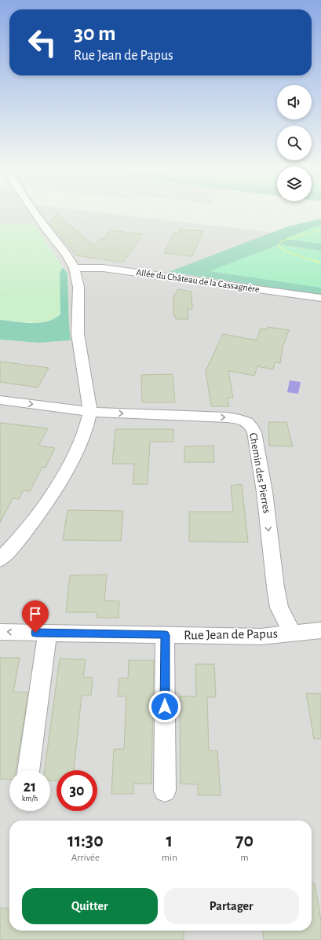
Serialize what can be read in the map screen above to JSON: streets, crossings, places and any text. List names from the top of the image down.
{
  "streets": {
    "street": ["Allée du Château de la Cassagnère", "Chemin des Pierres", "Rue Jean de Papus"]
  },
  "crossings": [
    ["Chemin des Pierres", "Rue Jean de Papus"]
  ],
  "one_way": ["Chemin des Pierres"],
  "page": {
    "turn": ["30 m", "Rue Jean de Papus"],
    "speed": "21 km/h",
    "limit": "30",
    "eta": [
      "11:30",
      "Arrivée",
      "1",
      "min",
      "70",
      "m"
    ],
    "buttons": ["Quitter", "Partager"]
  }
}
